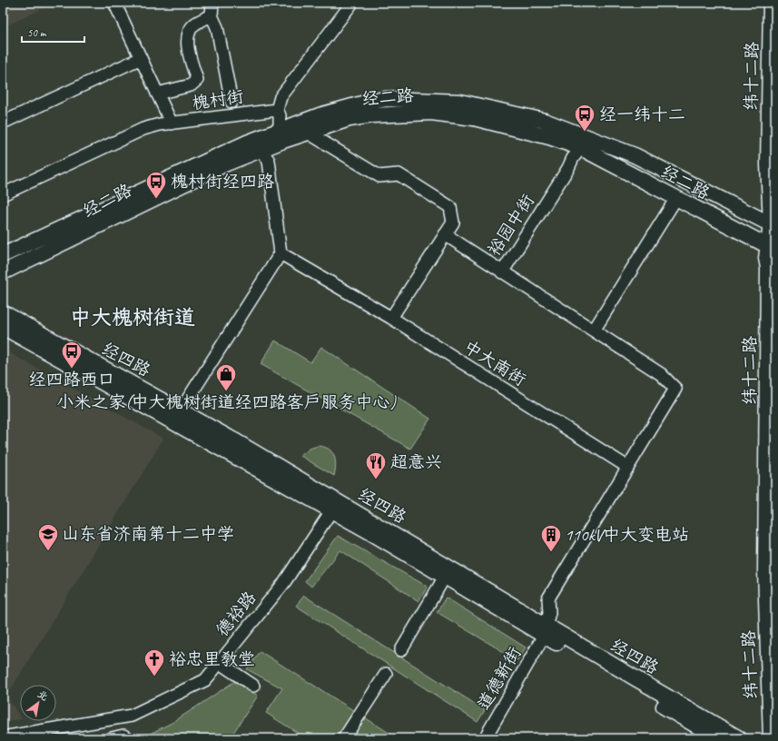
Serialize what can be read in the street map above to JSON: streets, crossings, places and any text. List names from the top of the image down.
{
  "streets": {
    "main road": ["纬十二路", "经二路", "经四路"],
    "street": [
      "槐村街",
      "裕园中街",
      "中大南街",
      "德裕路",
      "道德新街"
    ]
  },
  "crossings": [
    ["纬十二路", "经二路"],
    ["经二路", "裕园中街"],
    ["经四路", "德裕路"],
    ["经四路", "道德新街"]
  ],
  "districts": ["中大槐树街道"],
  "places": {
    "bus stop": ["经一纬十二", "槐村街经四路", "经四路西口"],
    "shop": ["小米之家(中大槐树街道经四路客户服务中心)"],
    "restaurant": ["超意兴"],
    "school or university": ["山东省济南第十二中学"],
    "building": ["110kV中大变电站"],
    "church": ["裕忠里教堂"]
  },
  "scale_bar": "50 m",
  "north": "top right"
}
